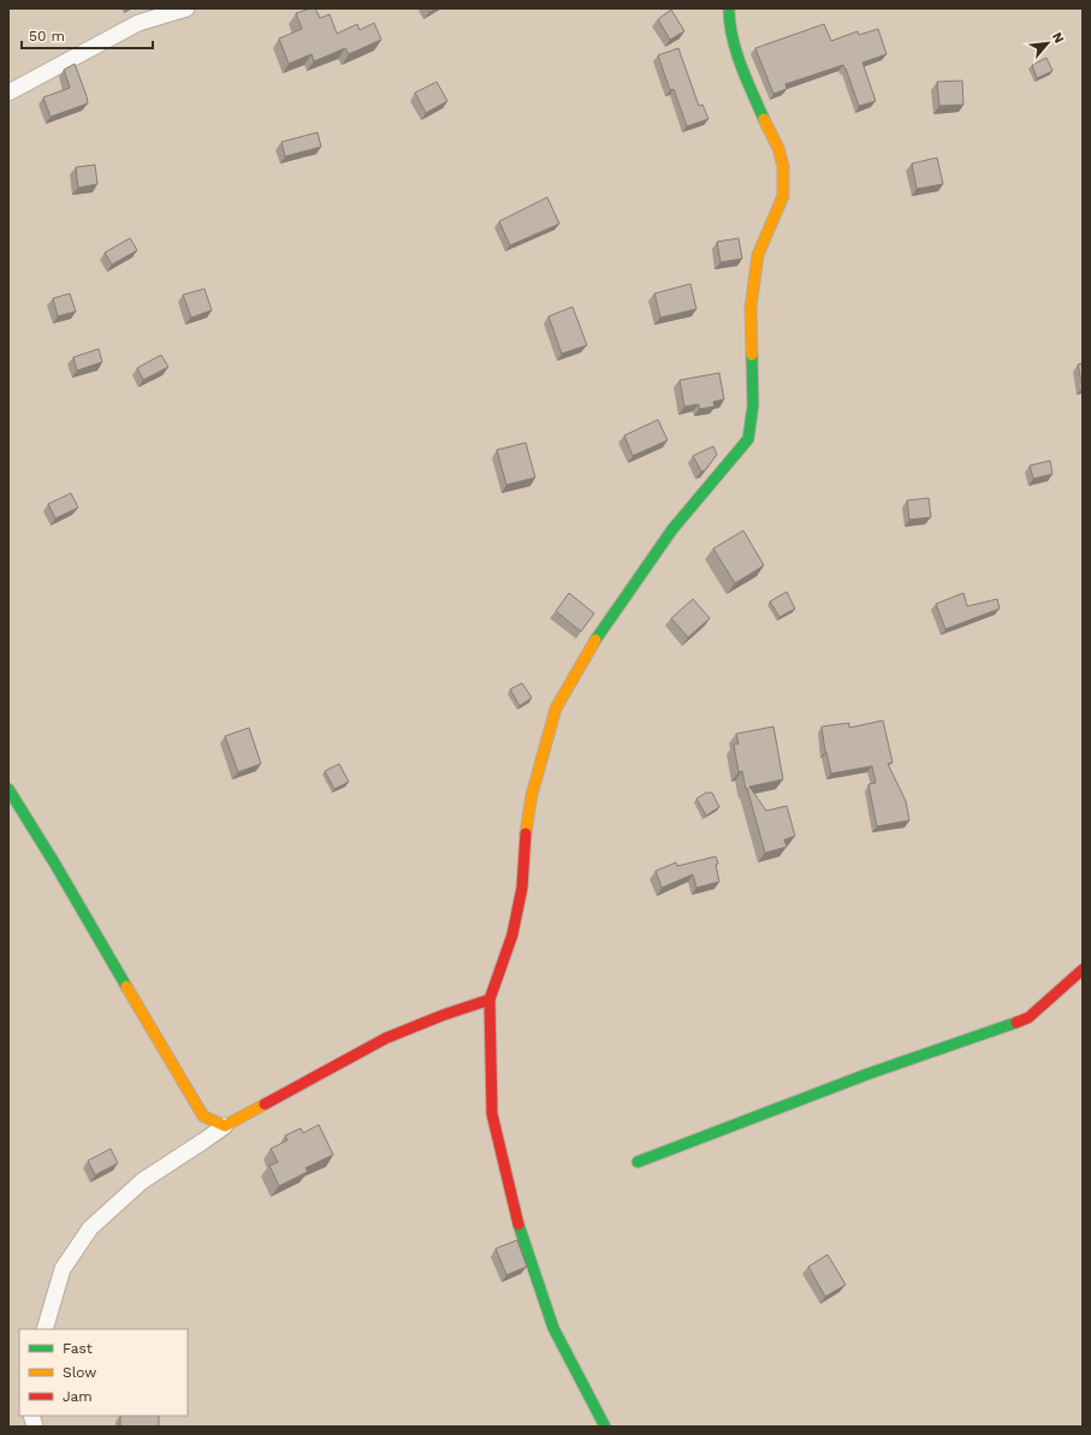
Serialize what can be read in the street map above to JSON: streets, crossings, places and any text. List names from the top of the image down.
{
  "legend": ["Fast", "Slow", "Jam"],
  "scale_bar": "50 m",
  "north": "top right"
}
